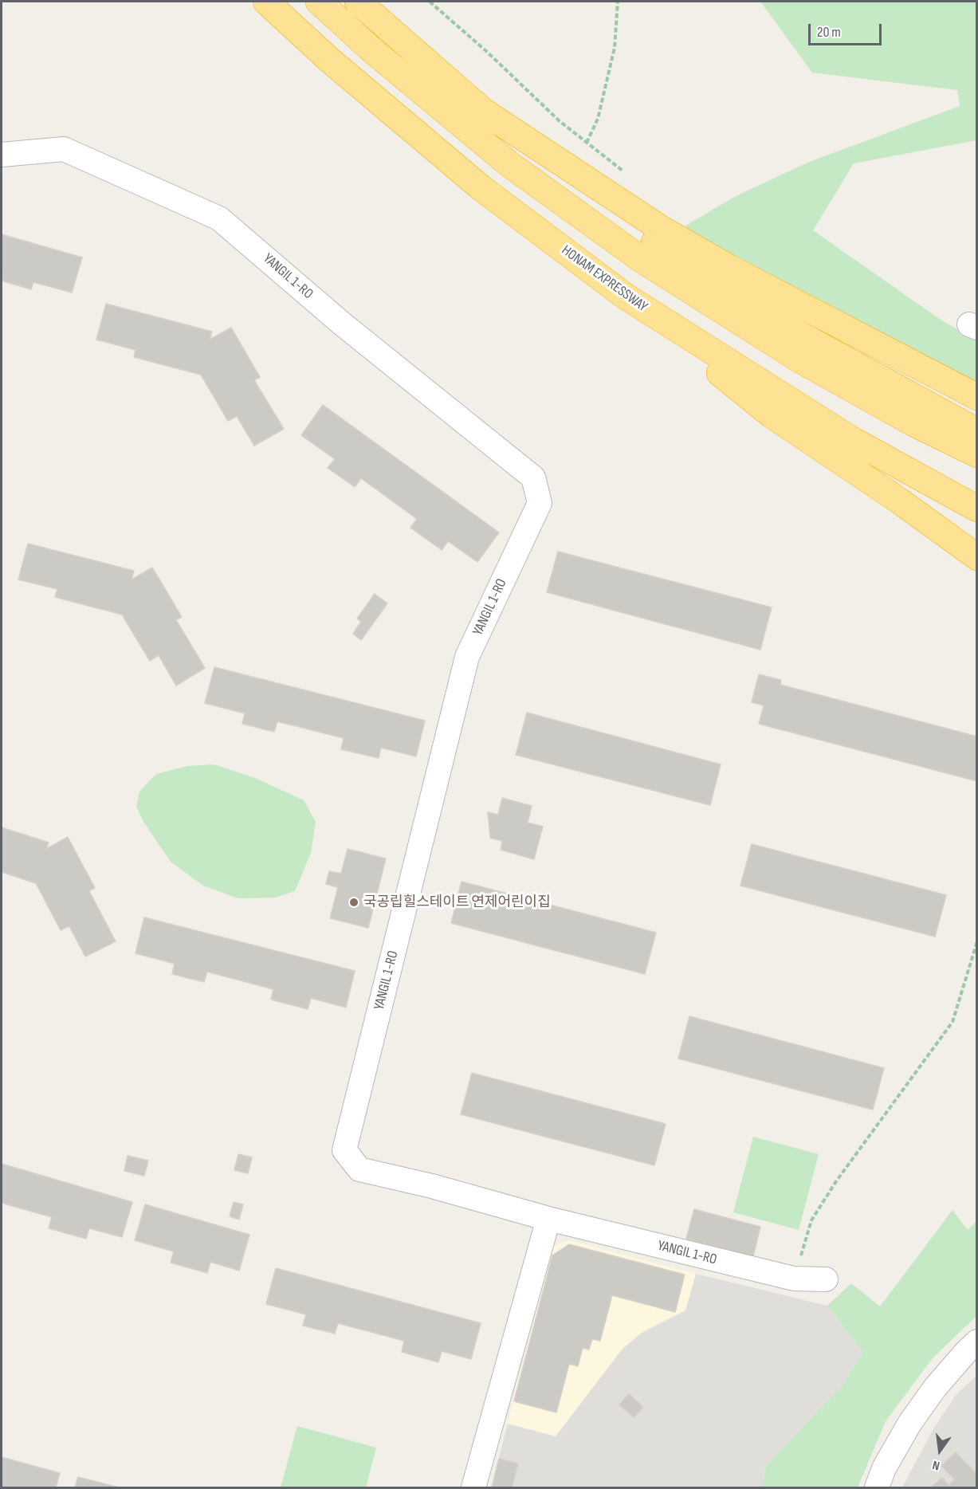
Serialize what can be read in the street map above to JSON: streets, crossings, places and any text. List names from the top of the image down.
{
  "streets": {
    "highway": ["HONAM EXPRESSWAY"],
    "street": ["YANGIL 1-RO"]
  },
  "places": ["국공립힐스테이트 연제어린이집"],
  "scale_bar": "20 m",
  "north": "bottom"
}
